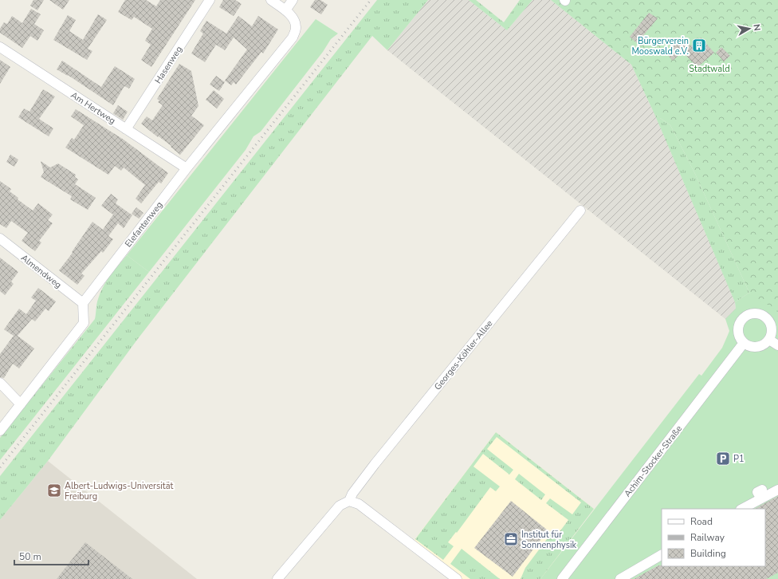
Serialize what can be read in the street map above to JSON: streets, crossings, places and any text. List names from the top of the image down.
{
  "streets": {
    "street": [
      "Hasenweg",
      "Am Hertweg",
      "Elefantenweg",
      "Almendweg",
      "Georges-Köhler-Allee",
      "Achim-Stocker-Straße"
    ]
  },
  "crossings": [
    ["Hasenweg", "Am Hertweg"],
    ["Am Hertweg", "Elefantenweg"],
    ["Elefantenweg", "Almendweg"]
  ],
  "parks": ["Stadtwald"],
  "places": {
    "building": ["Bürgerverein Mooswald e.V."],
    "parking": ["P1"],
    "school or university": ["Albert-Ludwigs-Universität Freiburg"],
    "office": ["Institut für Sonnenphysik"]
  },
  "legend": ["Road", "Railway", "Building"],
  "scale_bar": "50 m",
  "north": "right"
}
